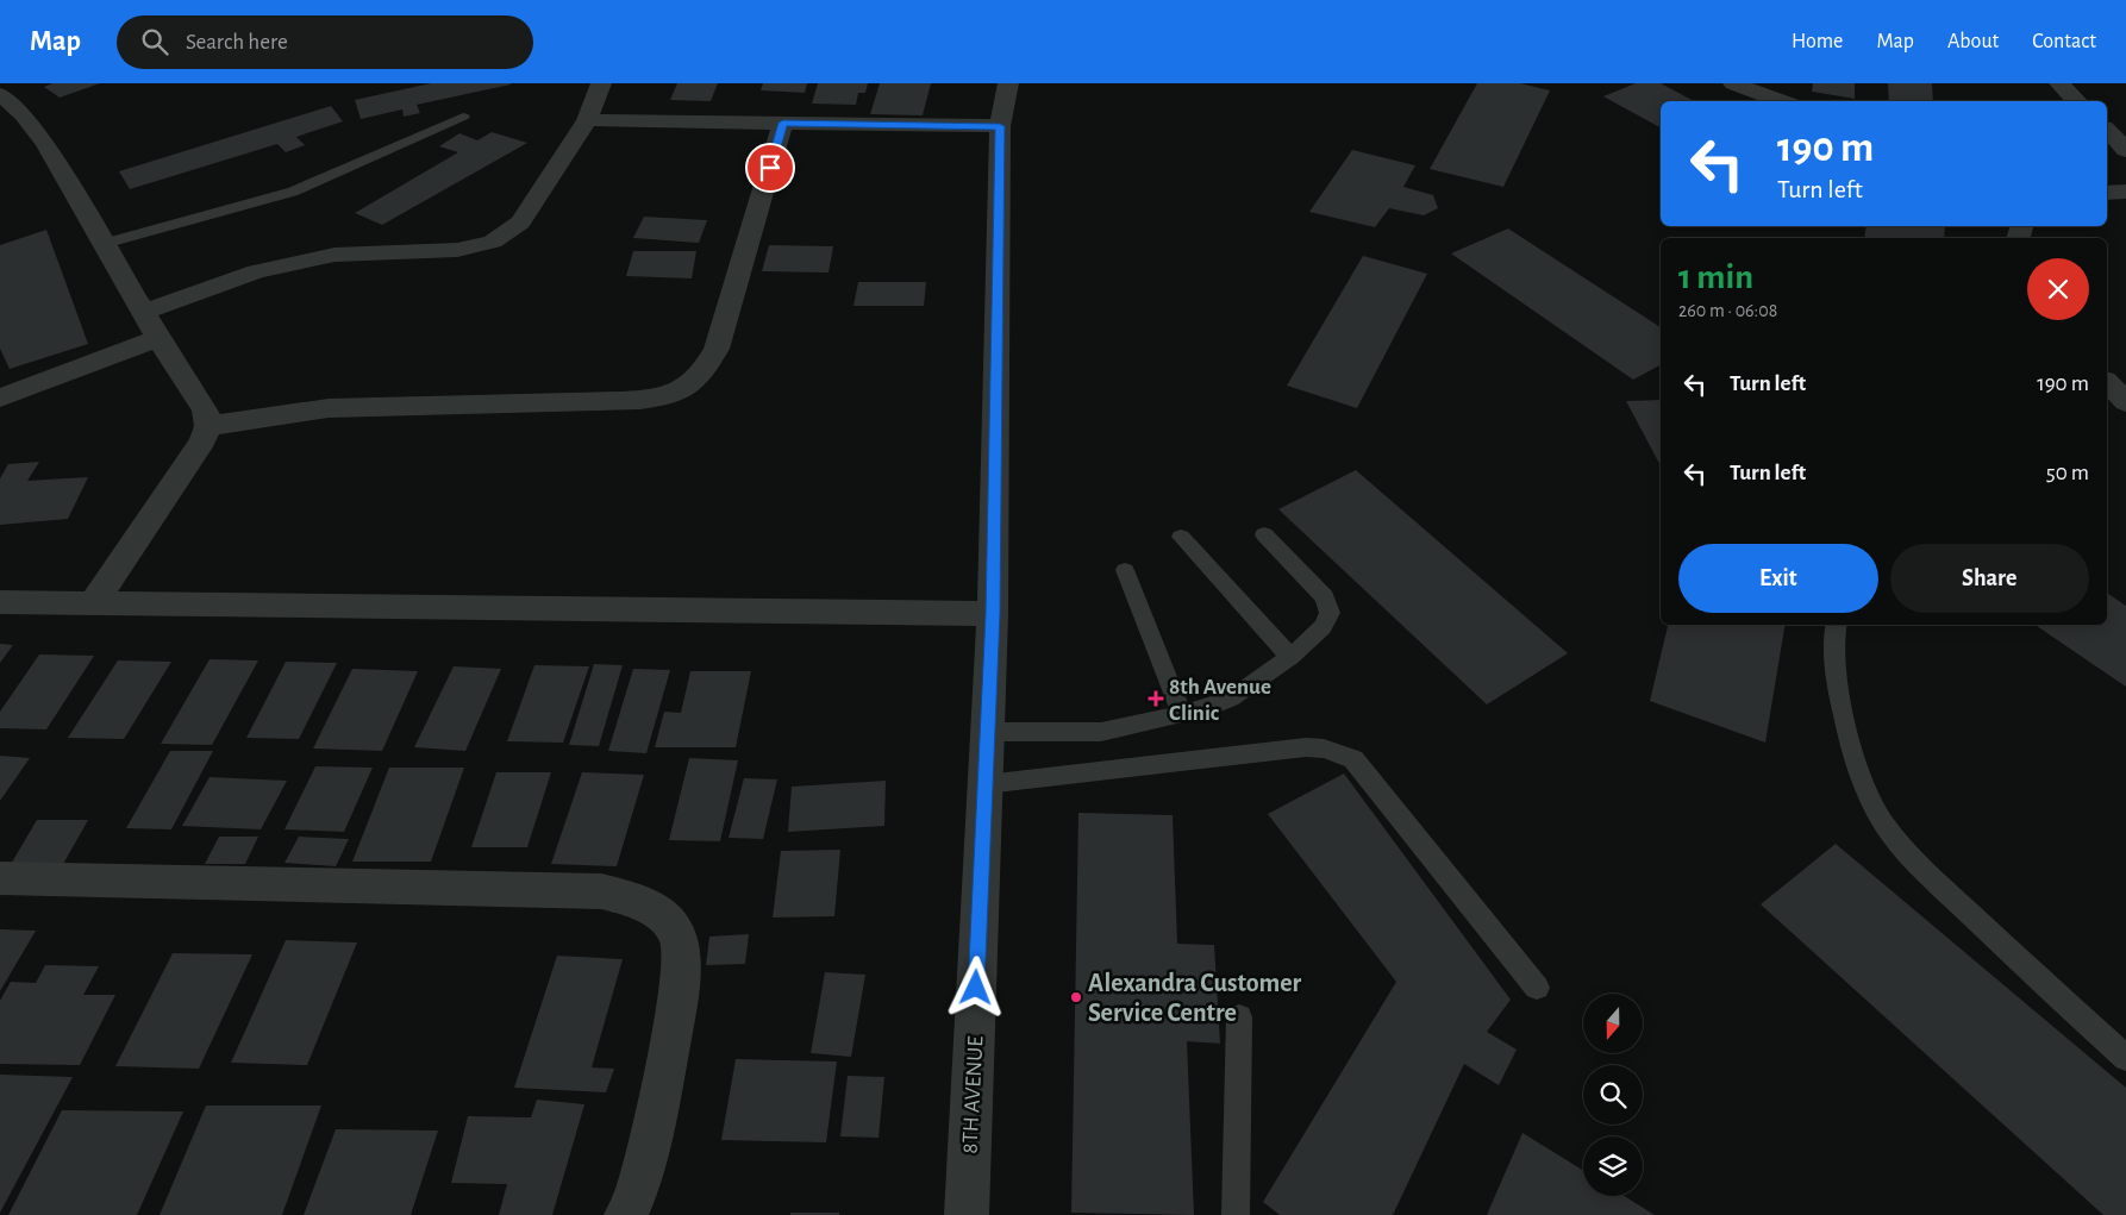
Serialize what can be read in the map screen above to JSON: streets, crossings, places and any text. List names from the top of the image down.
{
  "streets": {
    "street": ["8TH AVENUE"]
  },
  "places": {
    "health": ["8th Avenue Clinic"],
    "other": ["Alexandra Customer Service Centre"]
  },
  "north": "bottom",
  "page": {
    "header": "Map",
    "search": "Search here",
    "nav": [
      "Home",
      "Map",
      "About",
      "Contact"
    ],
    "turn": ["190 m", "Turn left"],
    "heading": ["1 min", "260 m · 06:08"],
    "list": [
      {
        "name": "Turn left",
        "value": "190 m"
      },
      {
        "name": "Turn left",
        "value": "50 m"
      }
    ],
    "buttons": ["Exit", "Share"]
  }
}
